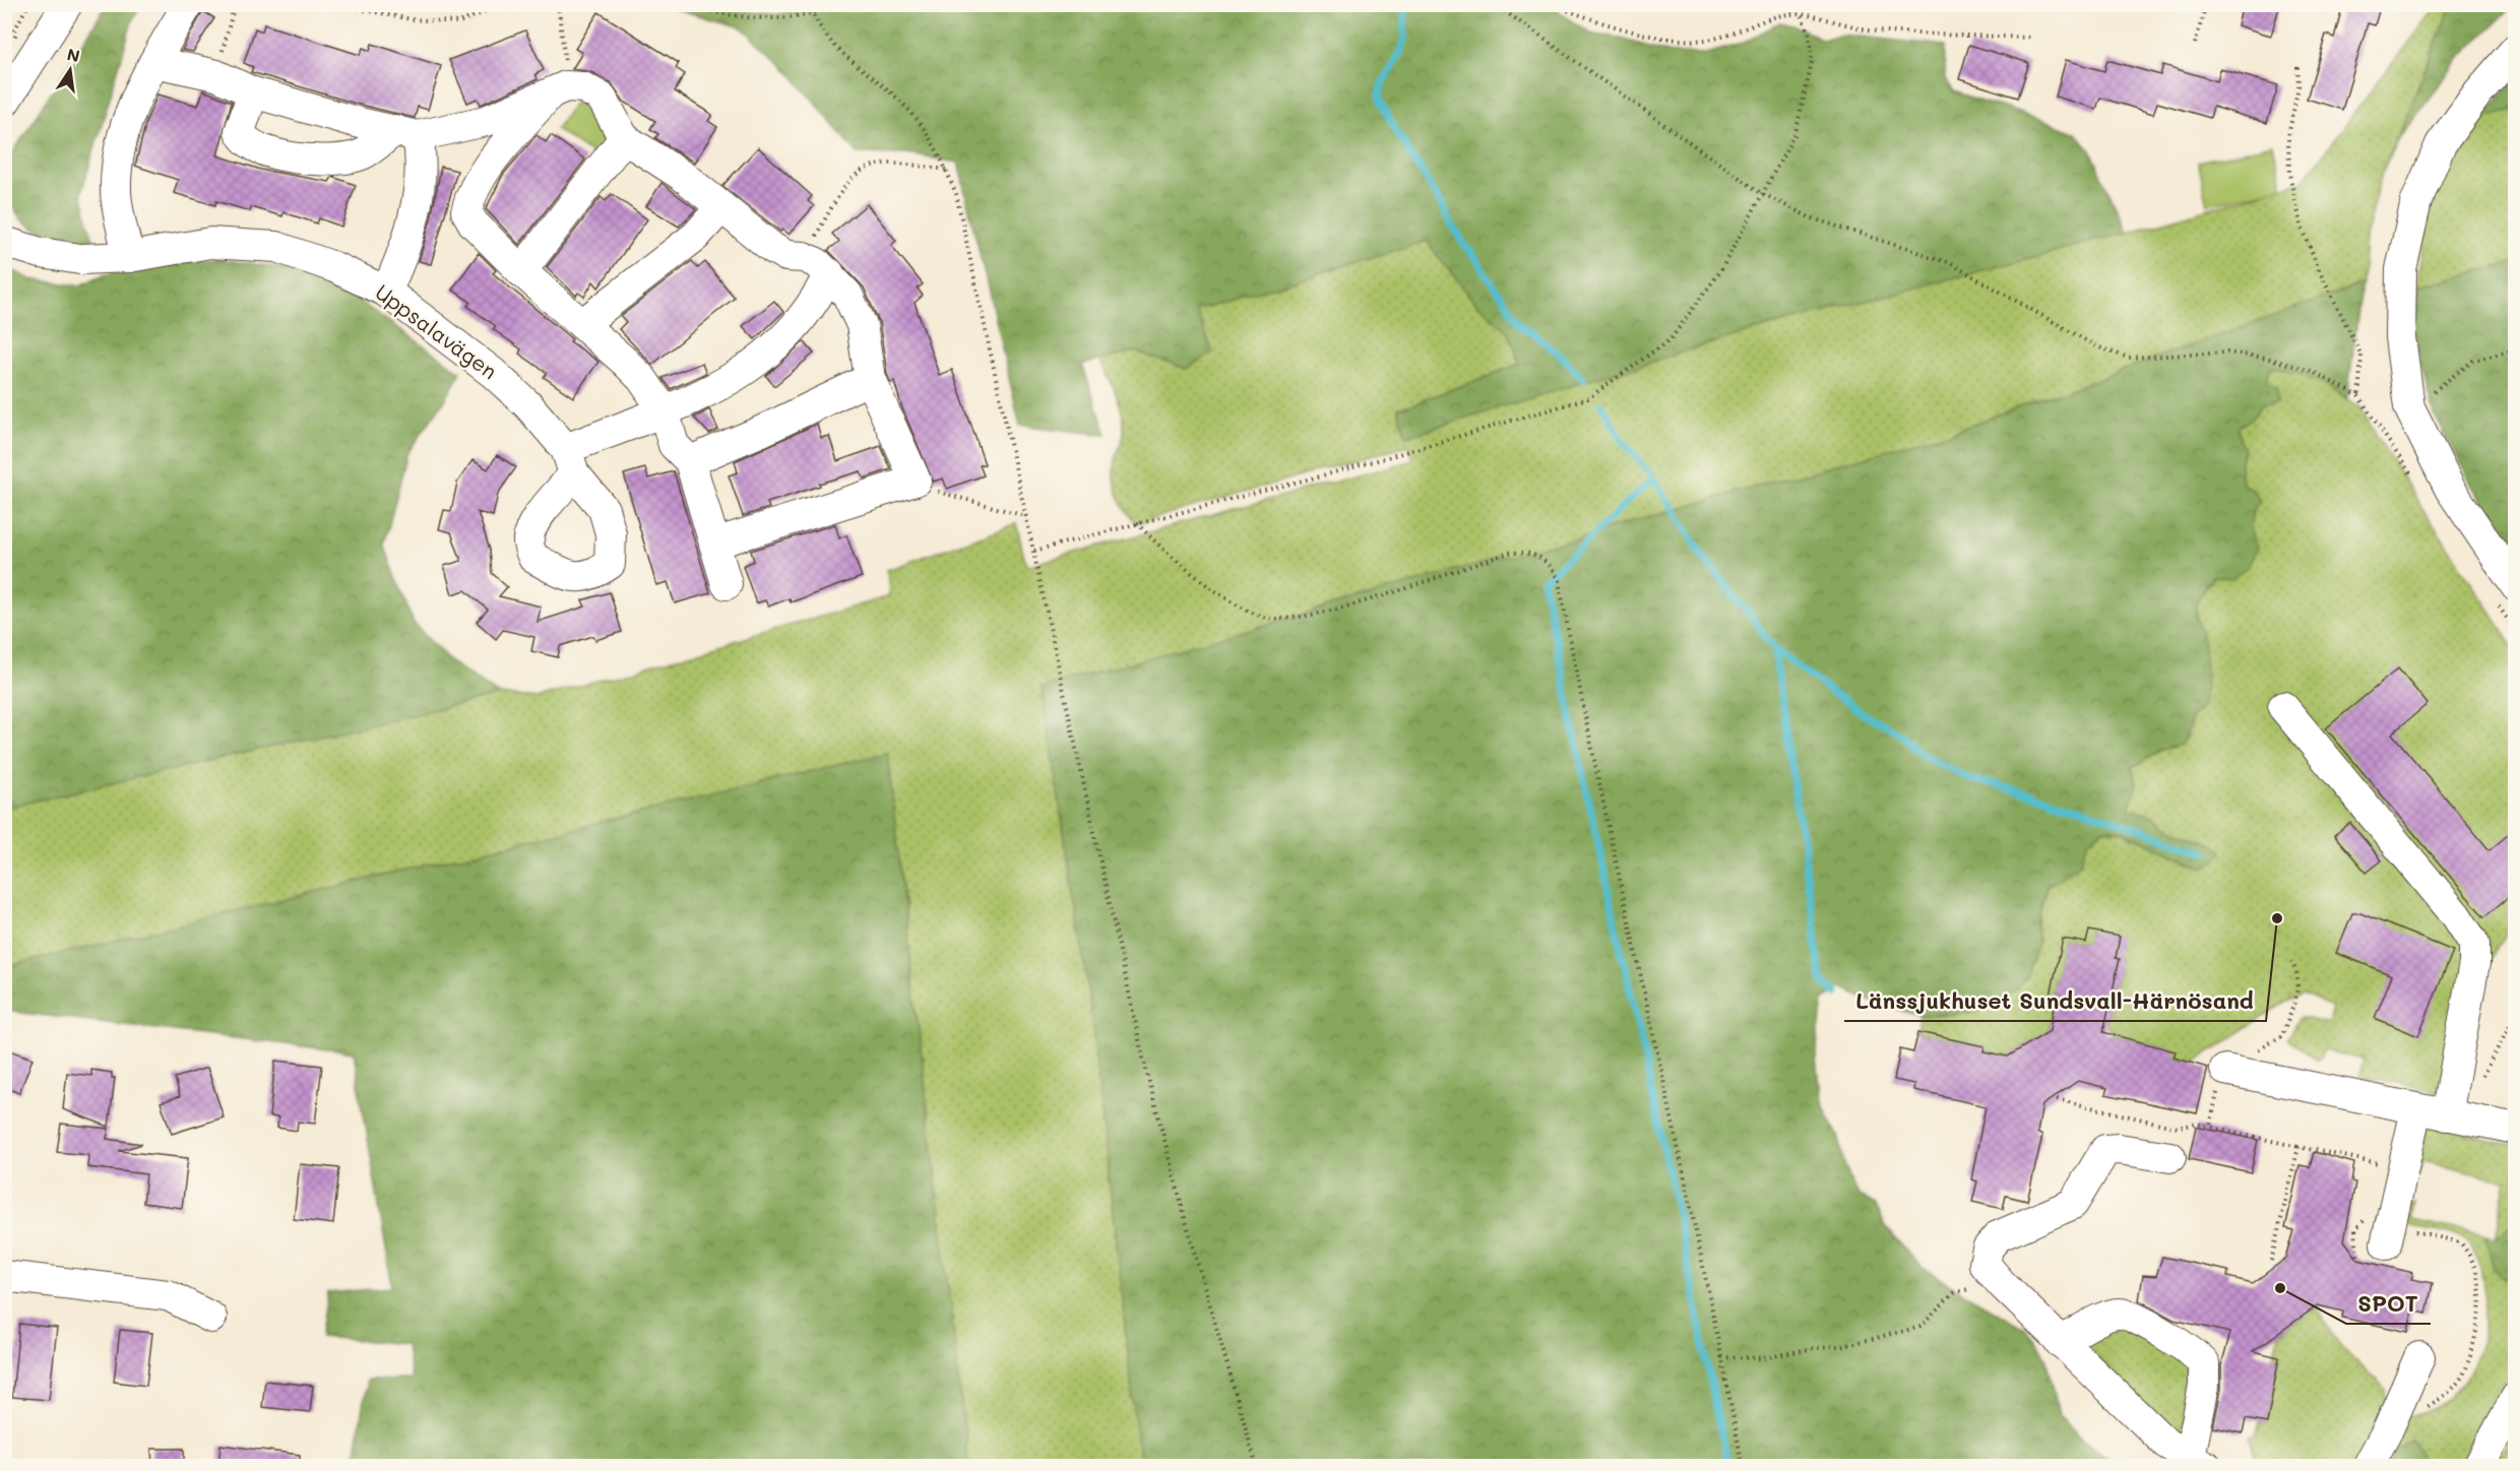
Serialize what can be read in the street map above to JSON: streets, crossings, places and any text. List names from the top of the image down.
{
  "streets": {
    "street": ["Uppsalavägen"]
  },
  "places": ["Länssjukhuset Sundsvall-Härnösand", "SPOT"],
  "north": "top"
}
